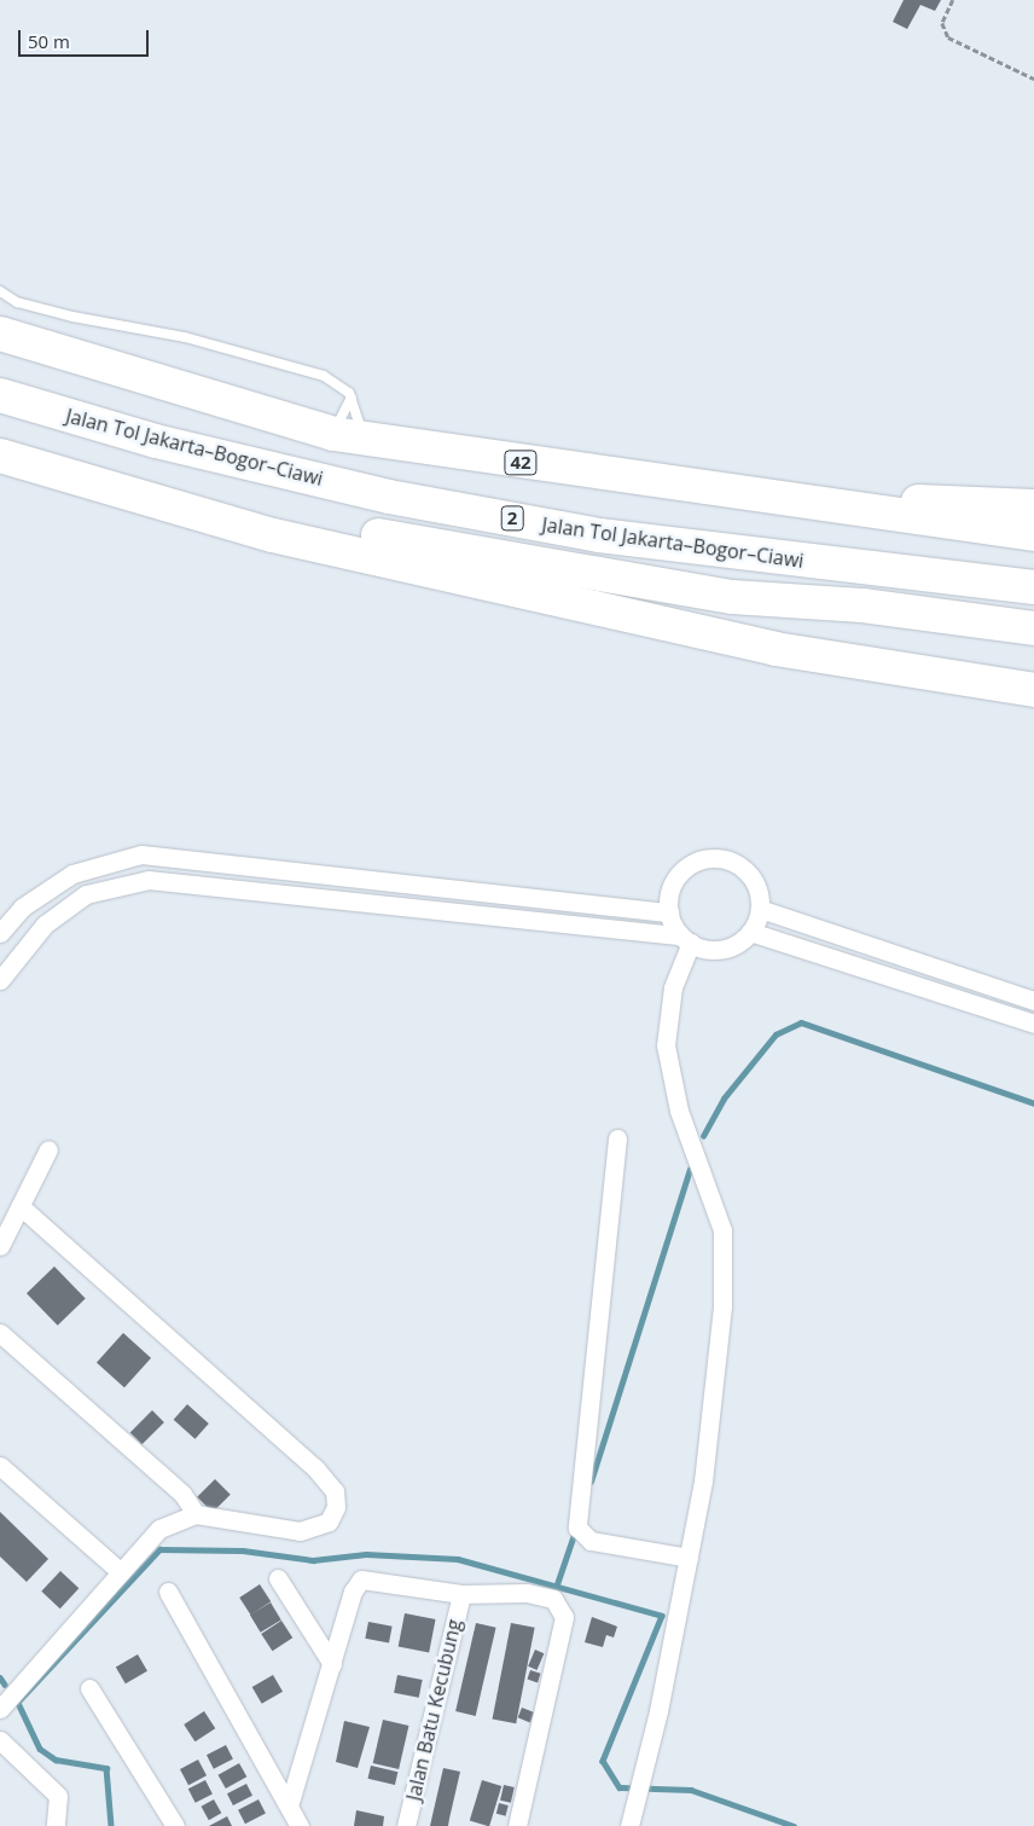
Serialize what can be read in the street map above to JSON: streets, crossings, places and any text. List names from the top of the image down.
{
  "streets": {
    "highway": ["Jalan Tol Jakarta–Bogor–Ciawi", "42", "2"],
    "street": ["Jalan Batu Kecubung"]
  },
  "scale_bar": "50 m"
}
